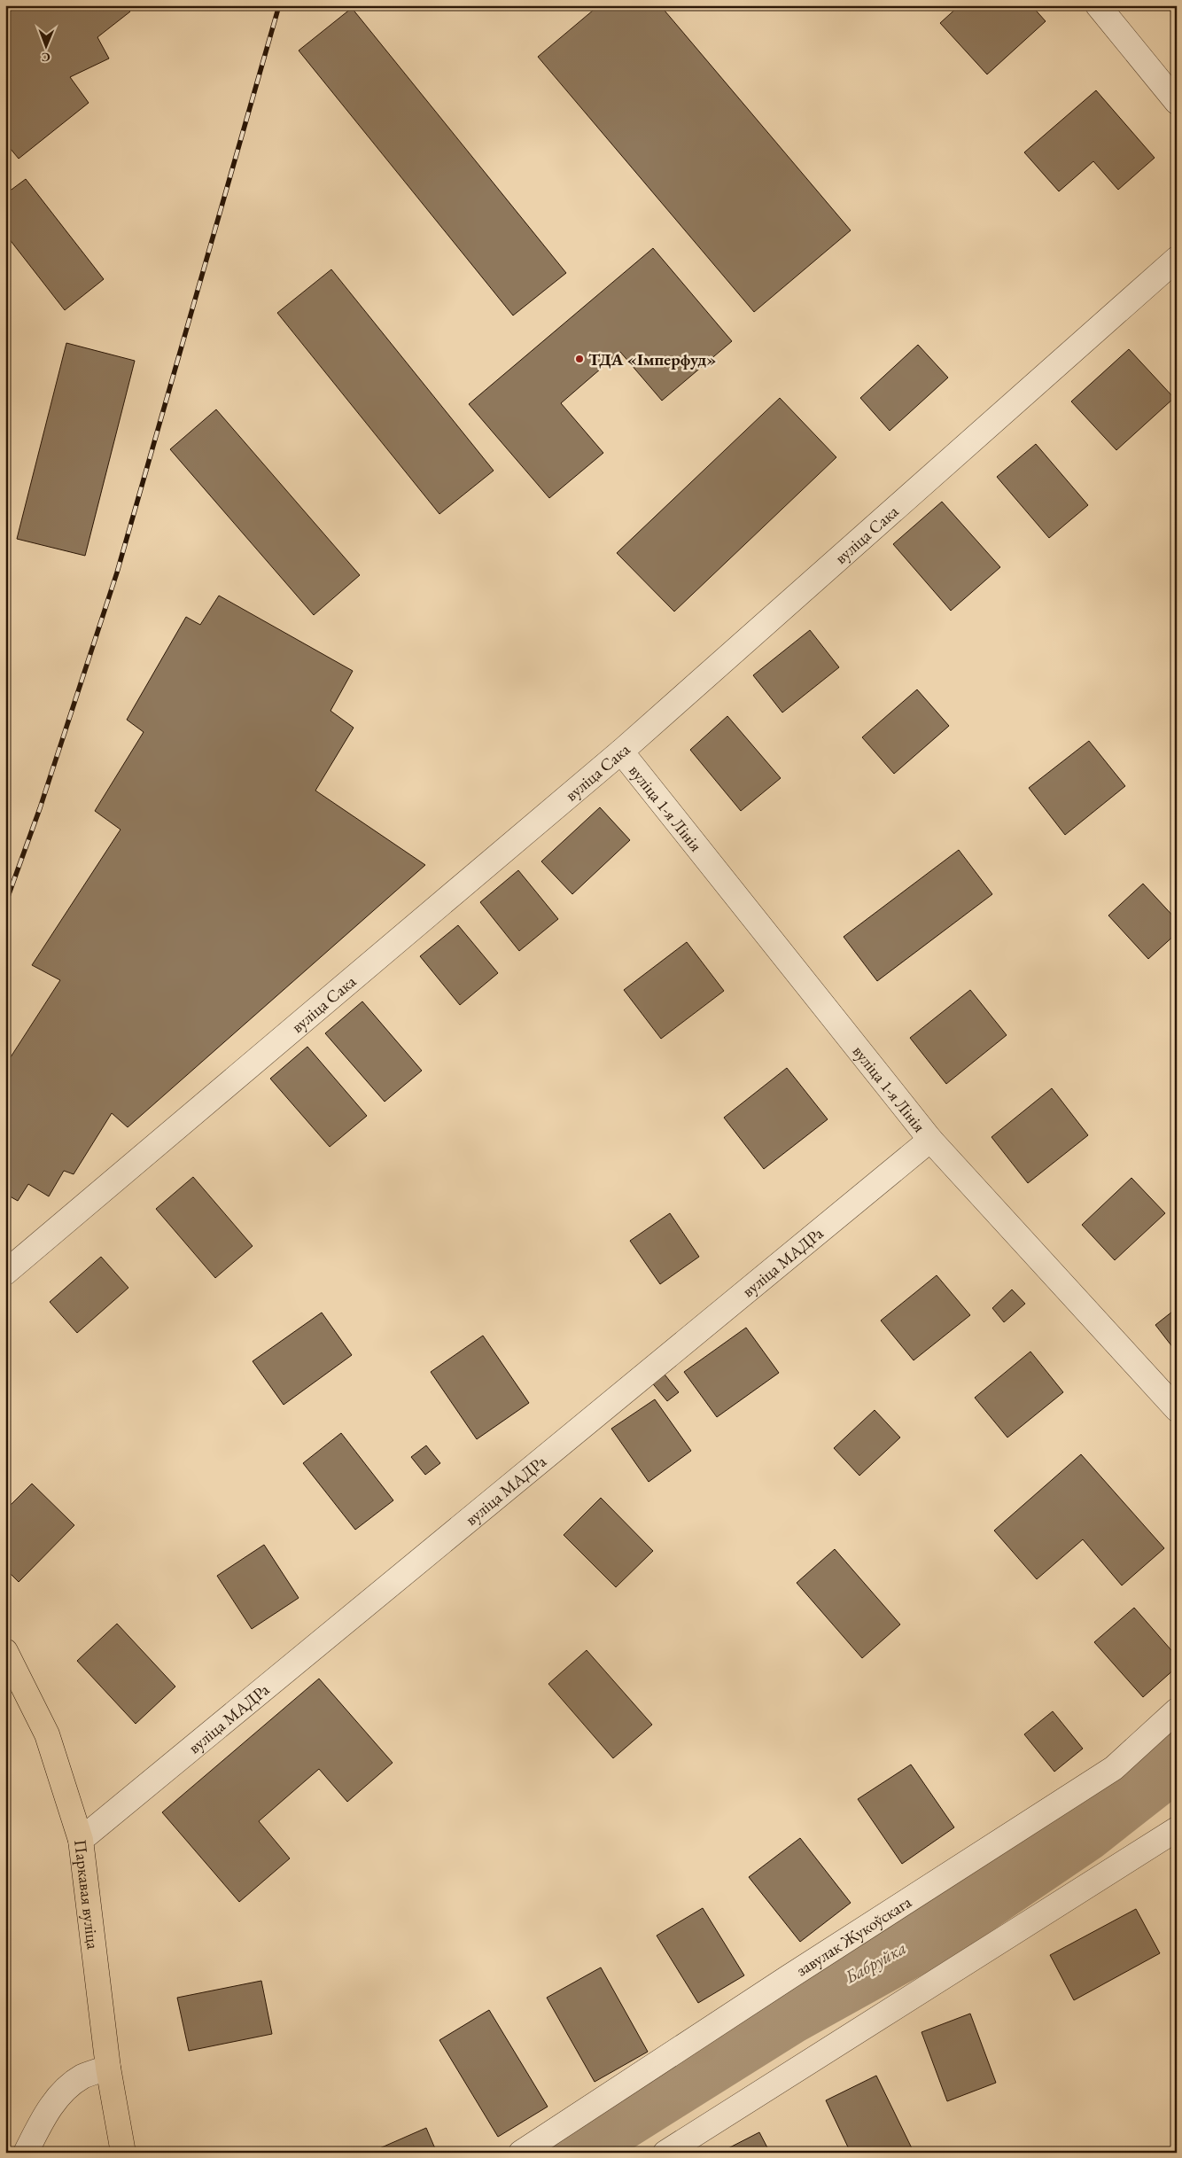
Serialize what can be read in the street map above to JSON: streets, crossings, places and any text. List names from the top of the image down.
{
  "streets": {
    "main road": ["Паркавая вуліца"],
    "street": [
      "вуліца Сака",
      "вуліца 1-я Лінія",
      "вуліца МАДРа",
      "завулак Жукоўскага"
    ]
  },
  "crossings": [
    ["вуліца Сака", "вуліца 1-я Лінія"],
    ["вуліца 1-я Лінія", "вуліца МАДРа"],
    ["вуліца МАДРа", "Паркавая вуліца"]
  ],
  "water": ["Бабруйка"],
  "places": ["ТДА «Імперфуд»"],
  "north": "bottom"
}
